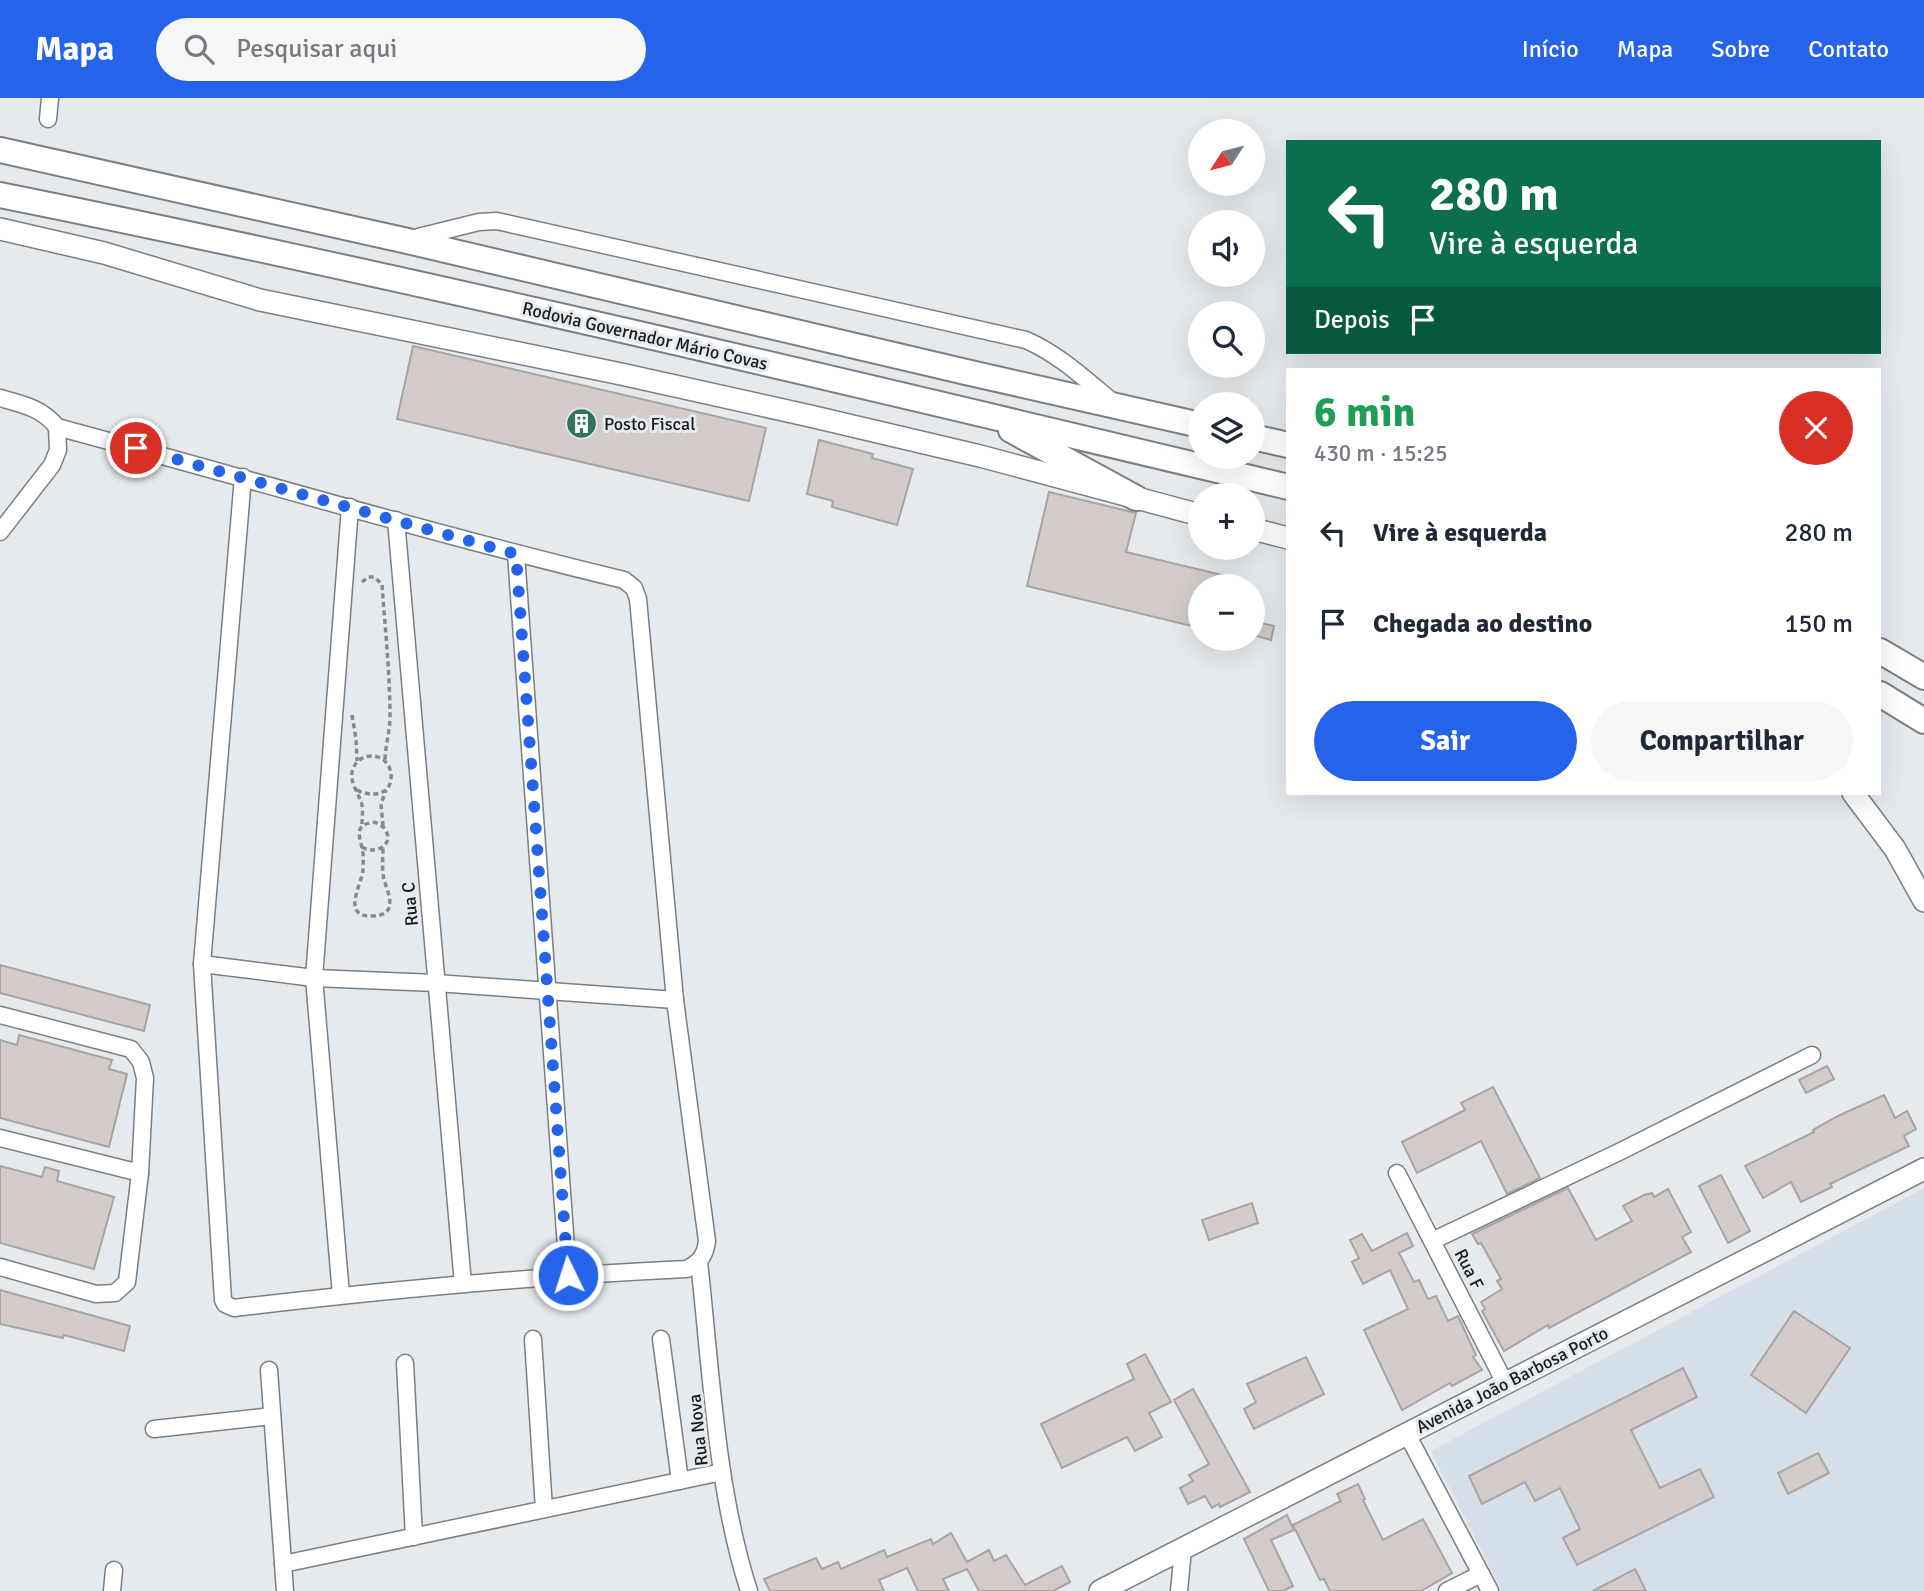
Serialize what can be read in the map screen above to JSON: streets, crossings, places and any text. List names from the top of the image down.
{
  "streets": {
    "highway": ["Rodovia Governador Mário Covas"],
    "main road": ["Avenida João Barbosa Porto"],
    "street": ["Rua C", "Rua F", "Rua Nova"]
  },
  "crossings": [
    ["Rua F", "Avenida João Barbosa Porto"]
  ],
  "places": {
    "building": ["Posto Fiscal"]
  },
  "north": "bottom left",
  "page": {
    "header": "Mapa",
    "search": "Pesquisar aqui",
    "nav": [
      "Início",
      "Mapa",
      "Sobre",
      "Contato"
    ],
    "map_buttons": ["+", "−"],
    "turn": ["280 m", "Vire à esquerda"],
    "then": "Depois",
    "heading": ["6 min", "430 m · 15:25"],
    "list": [
      {
        "name": "Vire à esquerda",
        "value": "280 m"
      },
      {
        "name": "Chegada ao destino",
        "value": "150 m"
      }
    ],
    "buttons": ["Sair", "Compartilhar"]
  }
}
